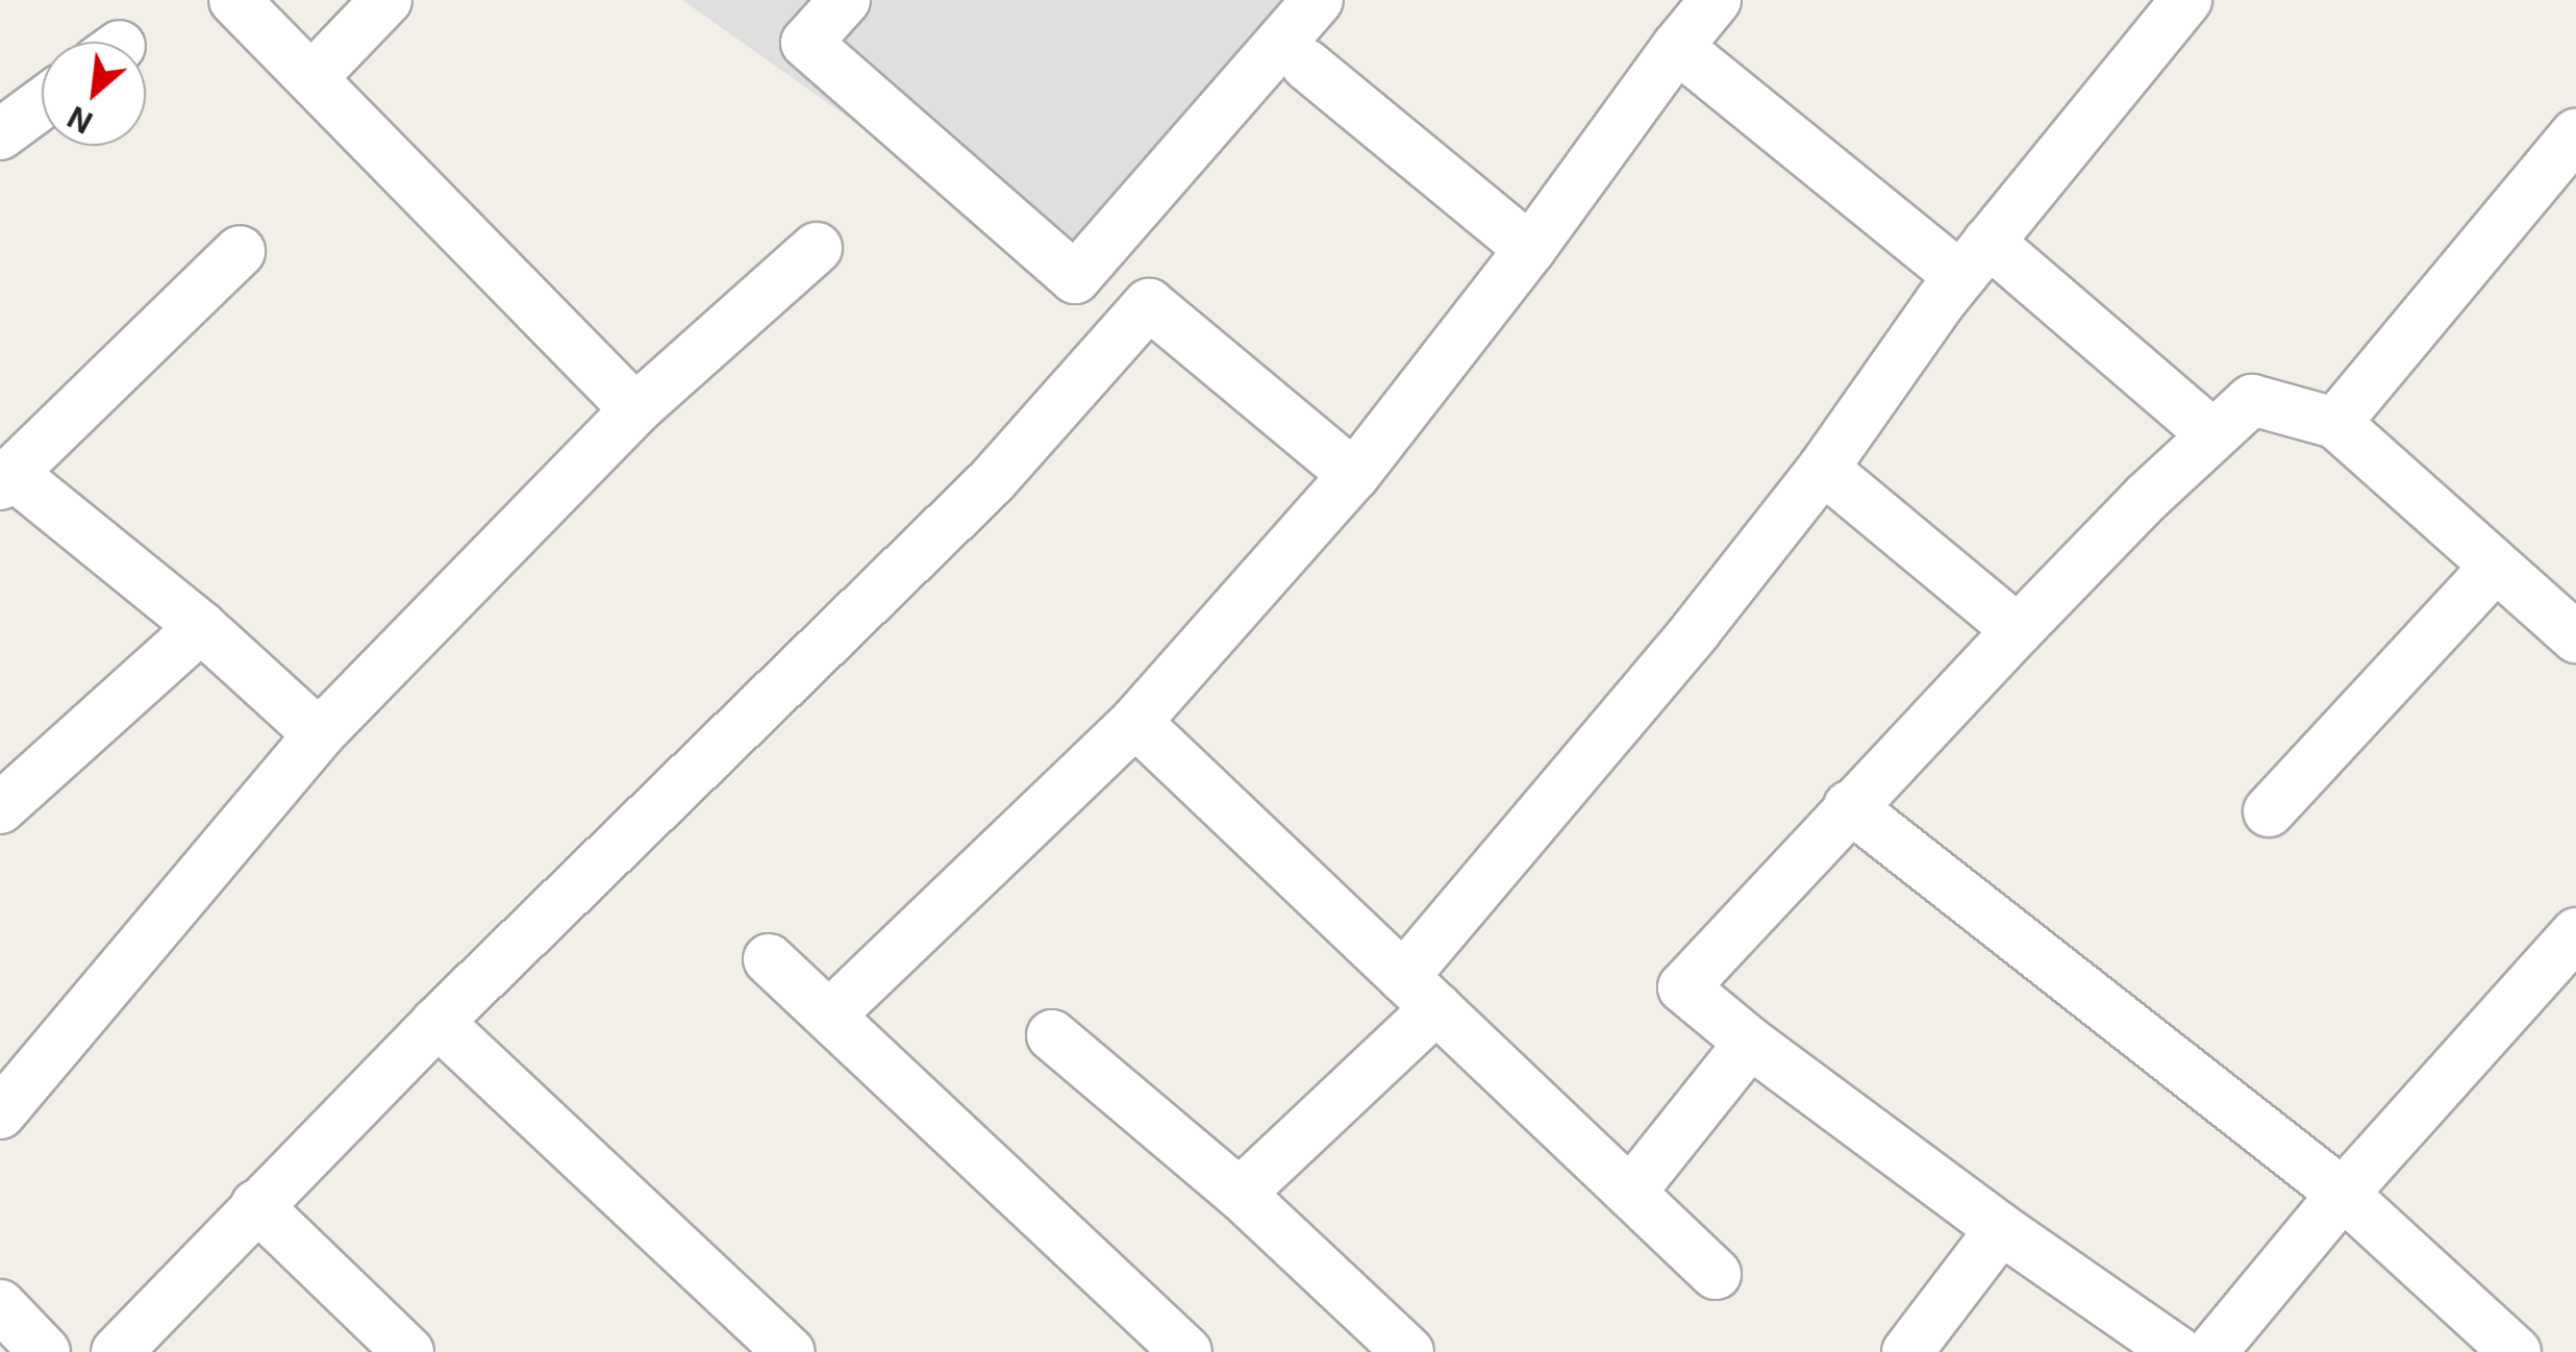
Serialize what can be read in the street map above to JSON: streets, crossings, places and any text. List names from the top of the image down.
{
  "north": "bottom left"
}
